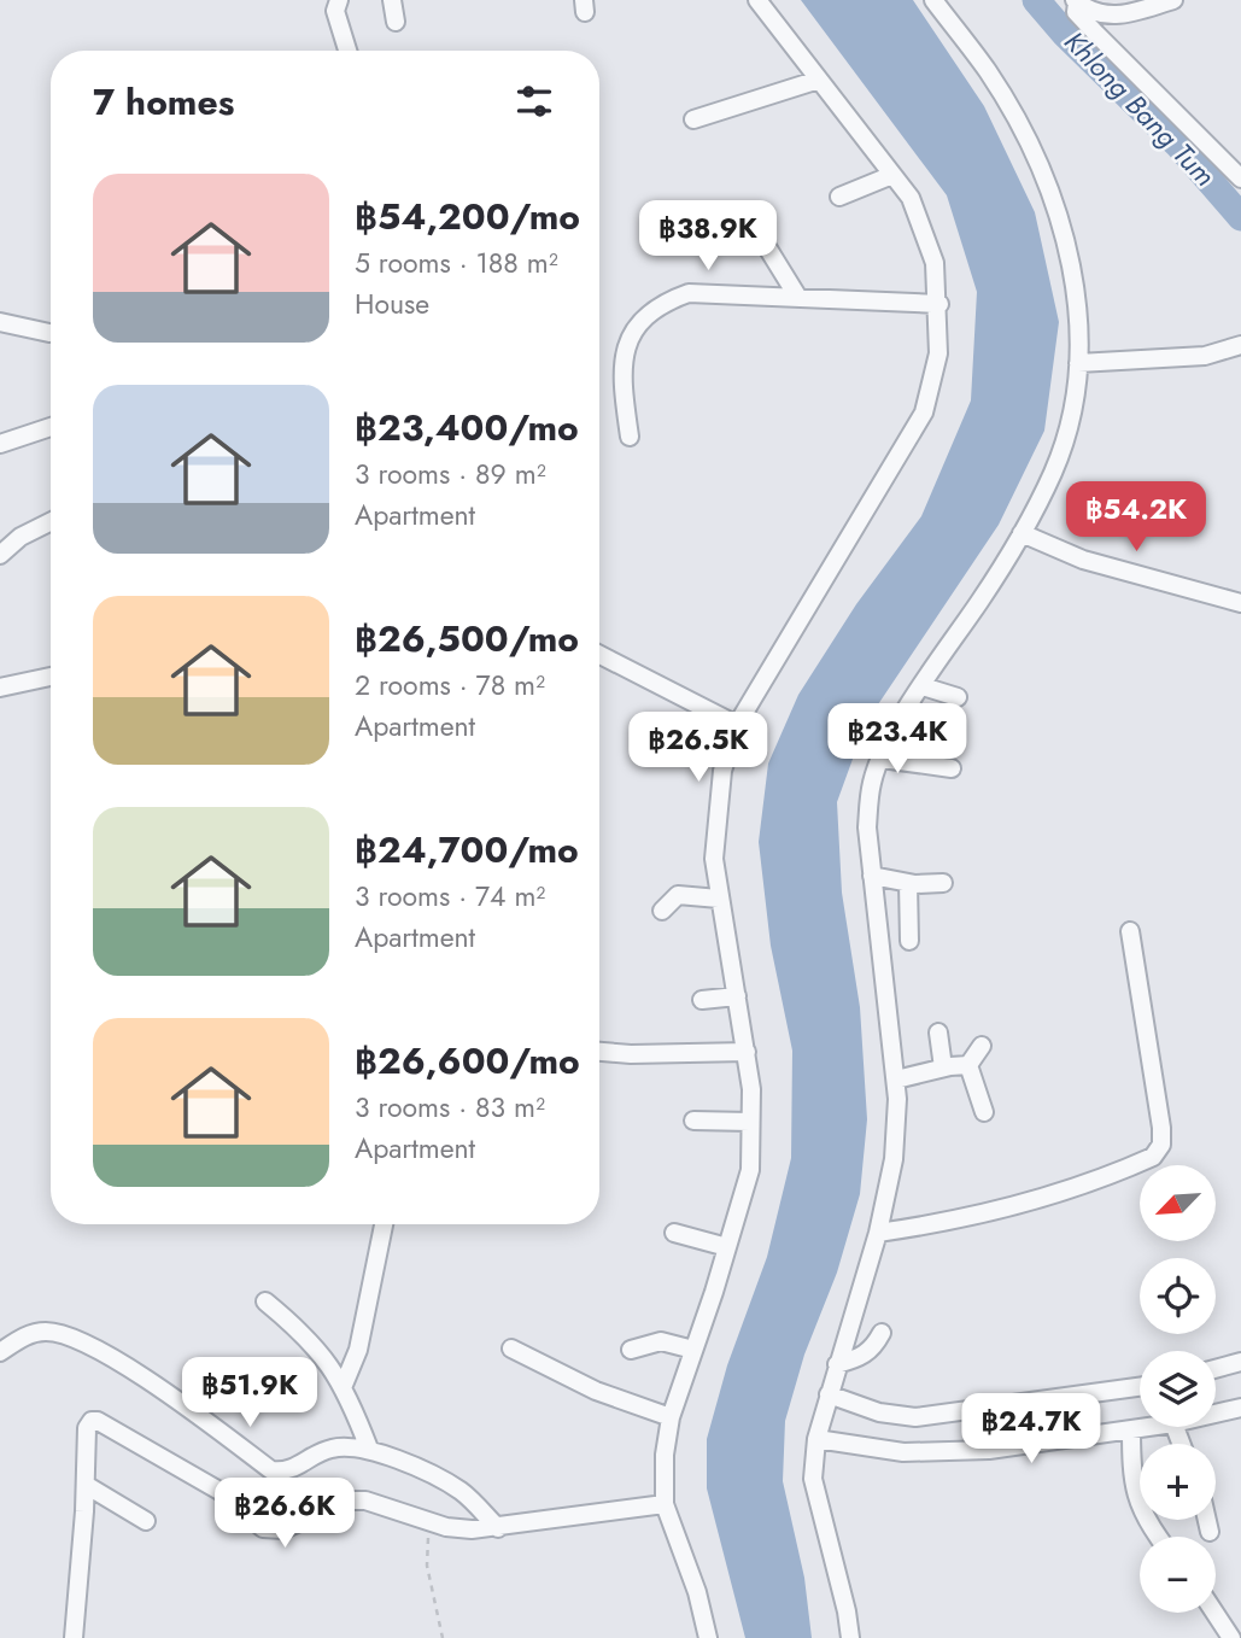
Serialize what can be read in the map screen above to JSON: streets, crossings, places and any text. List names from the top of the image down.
{
  "water": ["Khlong Bang Tum"],
  "north": "bottom left",
  "page": {
    "heading": "7 homes",
    "list": [
      {
        "name": "฿54,200/mo",
        "note": "5 rooms · 188 m² · House"
      },
      {
        "name": "฿23,400/mo",
        "note": "3 rooms · 89 m² · Apartment"
      },
      {
        "name": "฿26,500/mo",
        "note": "2 rooms · 78 m² · Apartment"
      },
      {
        "name": "฿24,700/mo",
        "note": "3 rooms · 74 m² · Apartment"
      },
      {
        "name": "฿26,600/mo",
        "note": "3 rooms · 83 m² · Apartment"
      }
    ],
    "price": [
      "฿38.9K",
      "฿54.2K",
      "฿23.4K",
      "฿26.5K",
      "฿51.9K",
      "฿24.7K",
      "฿26.6K"
    ],
    "map_buttons": ["+", "−"]
  }
}
